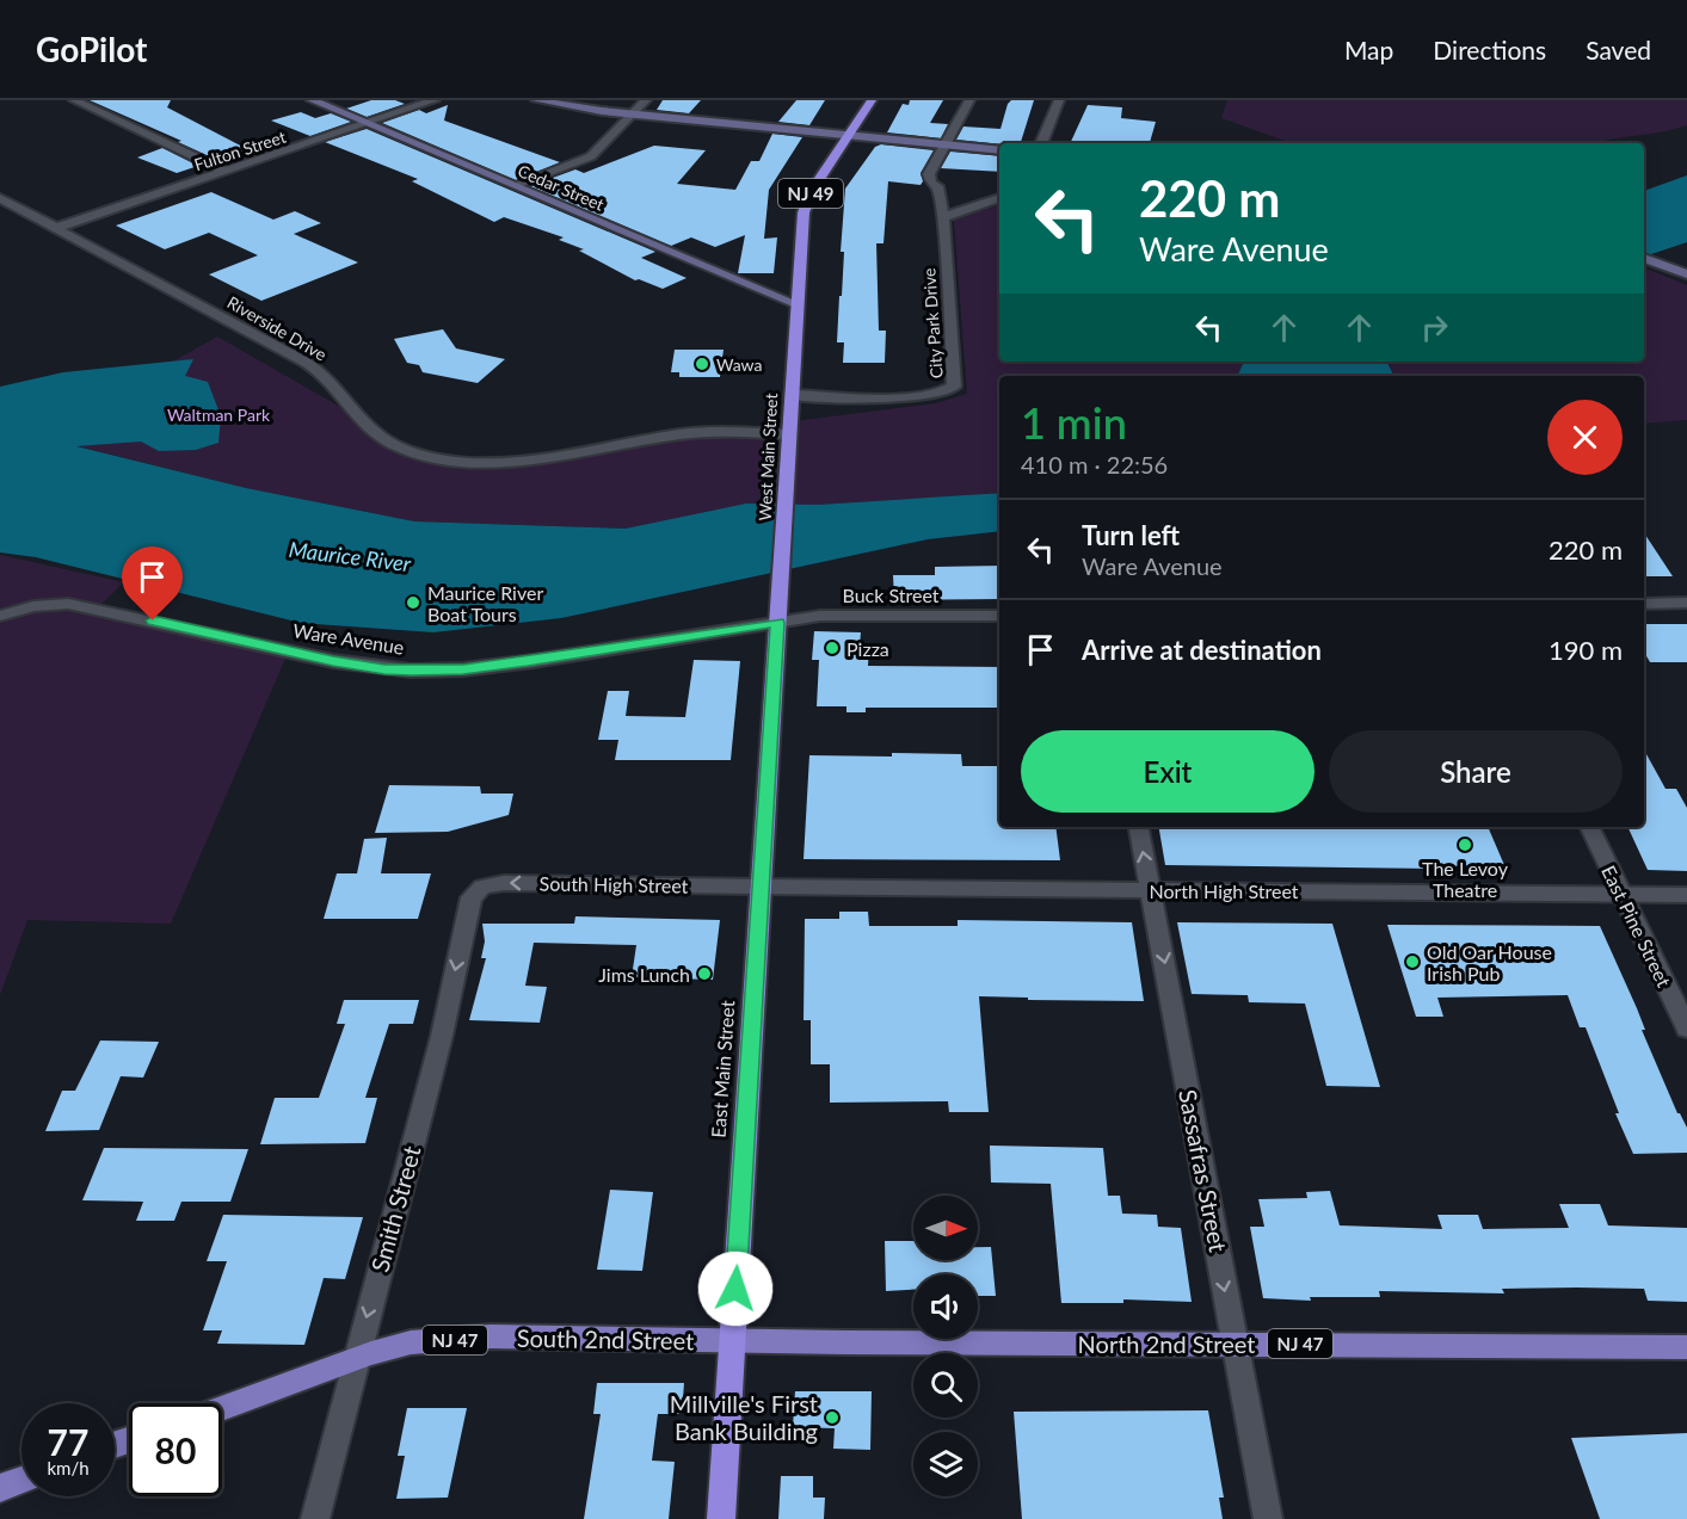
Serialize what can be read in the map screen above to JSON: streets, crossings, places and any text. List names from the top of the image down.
{
  "streets": {
    "highway": ["NJ 49", "West Main Street", "East Main Street"],
    "main road": [
      "Cedar Street",
      "South 2nd Street",
      "NJ 47",
      "North 2nd Street"
    ],
    "street": [
      "Fulton Street",
      "City Park Drive",
      "Riverside Drive",
      "Buck Street",
      "Ware Avenue",
      "South High Street",
      "North High Street",
      "East Pine Street",
      "Sassafras Street",
      "Smith Street"
    ]
  },
  "crossings": [
    ["Fulton Street", "Cedar Street"],
    ["Fulton Street", "Riverside Drive"],
    ["Cedar Street", "West Main Street"],
    ["City Park Drive", "West Main Street"],
    ["Riverside Drive", "West Main Street"],
    ["West Main Street", "Buck Street"],
    ["West Main Street", "Ware Avenue"],
    ["West Main Street", "East Main Street"],
    ["Buck Street", "Ware Avenue"],
    ["Buck Street", "East Main Street"],
    ["Ware Avenue", "East Main Street"],
    ["South High Street", "North High Street"],
    ["South High Street", "East Main Street"],
    ["South High Street", "Smith Street"],
    ["North High Street", "East Pine Street"],
    ["North High Street", "East Main Street"],
    ["North High Street", "Sassafras Street"],
    ["East Main Street", "South 2nd Street"],
    ["East Main Street", "North 2nd Street"],
    ["Sassafras Street", "North 2nd Street"],
    ["Smith Street", "South 2nd Street"],
    ["South 2nd Street", "North 2nd Street"]
  ],
  "one_way": ["South High Street", "Smith Street"],
  "water": ["Maurice River"],
  "parks": ["Waltman Park"],
  "places": [
    "Wawa",
    "Maurice River Boat Tours",
    "Pizza",
    "The Levoy Theatre",
    "Old Oar House Irish Pub",
    "Jims Lunch",
    "Millville's First Bank Building"
  ],
  "north": "right",
  "page": {
    "header": "GoPilot",
    "nav": ["Map", "Directions", "Saved"],
    "turn": ["220 m", "Ware Avenue"],
    "heading": ["1 min", "410 m · 22:56"],
    "list": [
      {
        "name": "Turn left",
        "note": "Ware Avenue",
        "value": "220 m"
      },
      {
        "name": "Arrive at destination",
        "value": "190 m"
      }
    ],
    "buttons": ["Exit", "Share"],
    "speed": "77 km/h",
    "limit": "80"
  }
}
